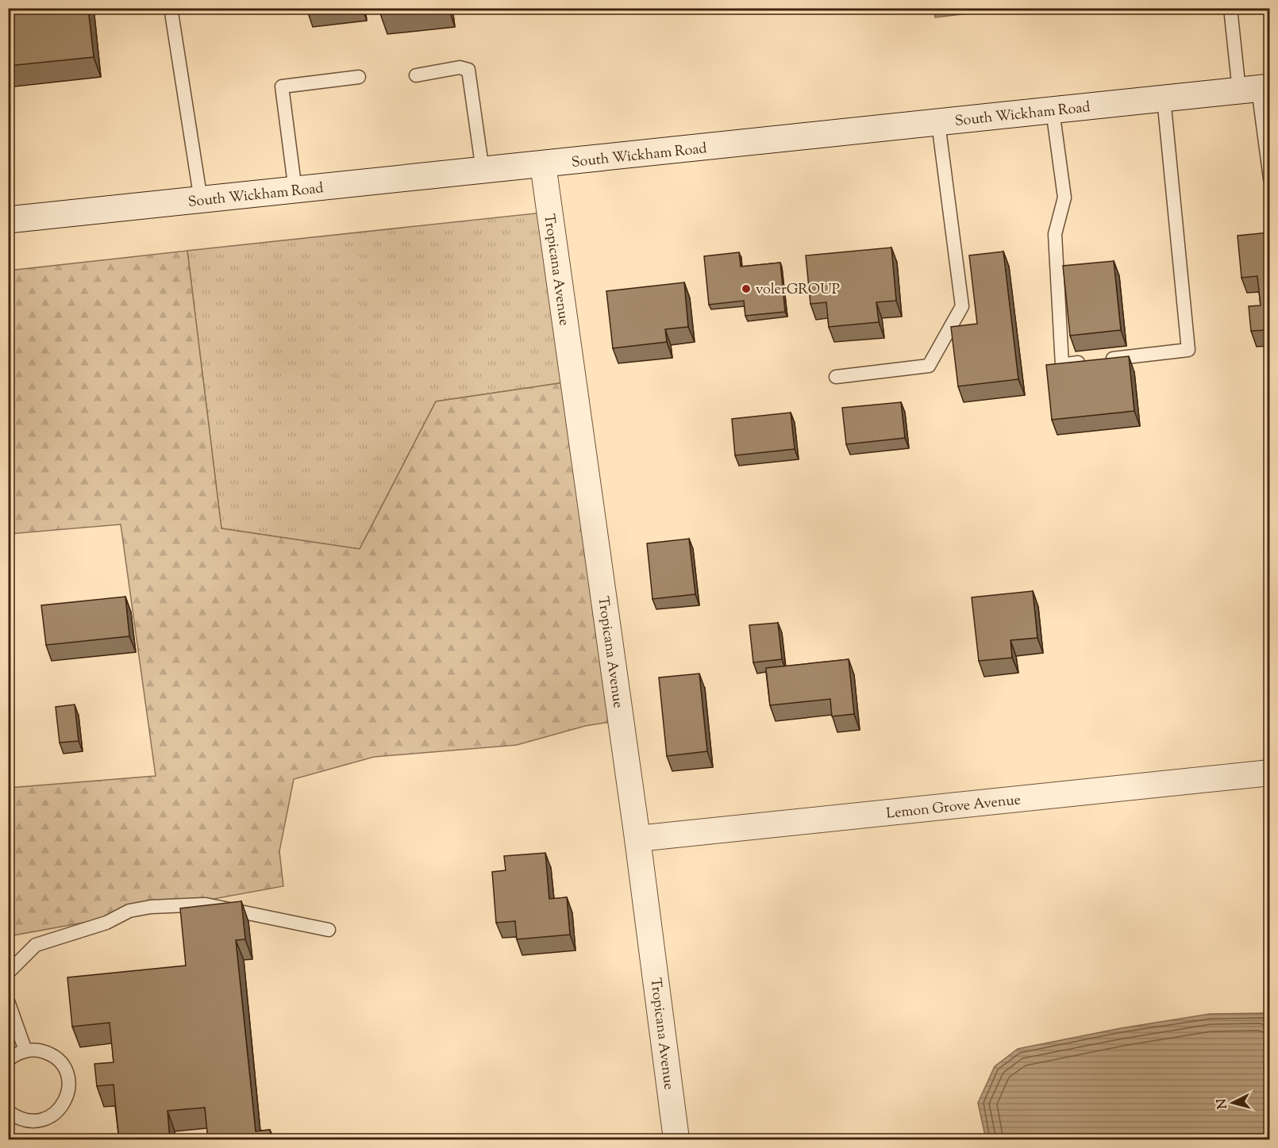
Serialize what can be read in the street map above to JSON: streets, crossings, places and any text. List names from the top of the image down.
{
  "streets": {
    "main road": ["South Wickham Road"],
    "street": ["Tropicana Avenue", "Lemon Grove Avenue"]
  },
  "crossings": [
    ["South Wickham Road", "Tropicana Avenue"],
    ["Tropicana Avenue", "Lemon Grove Avenue"]
  ],
  "places": ["volerGROUP"],
  "north": "left"
}
